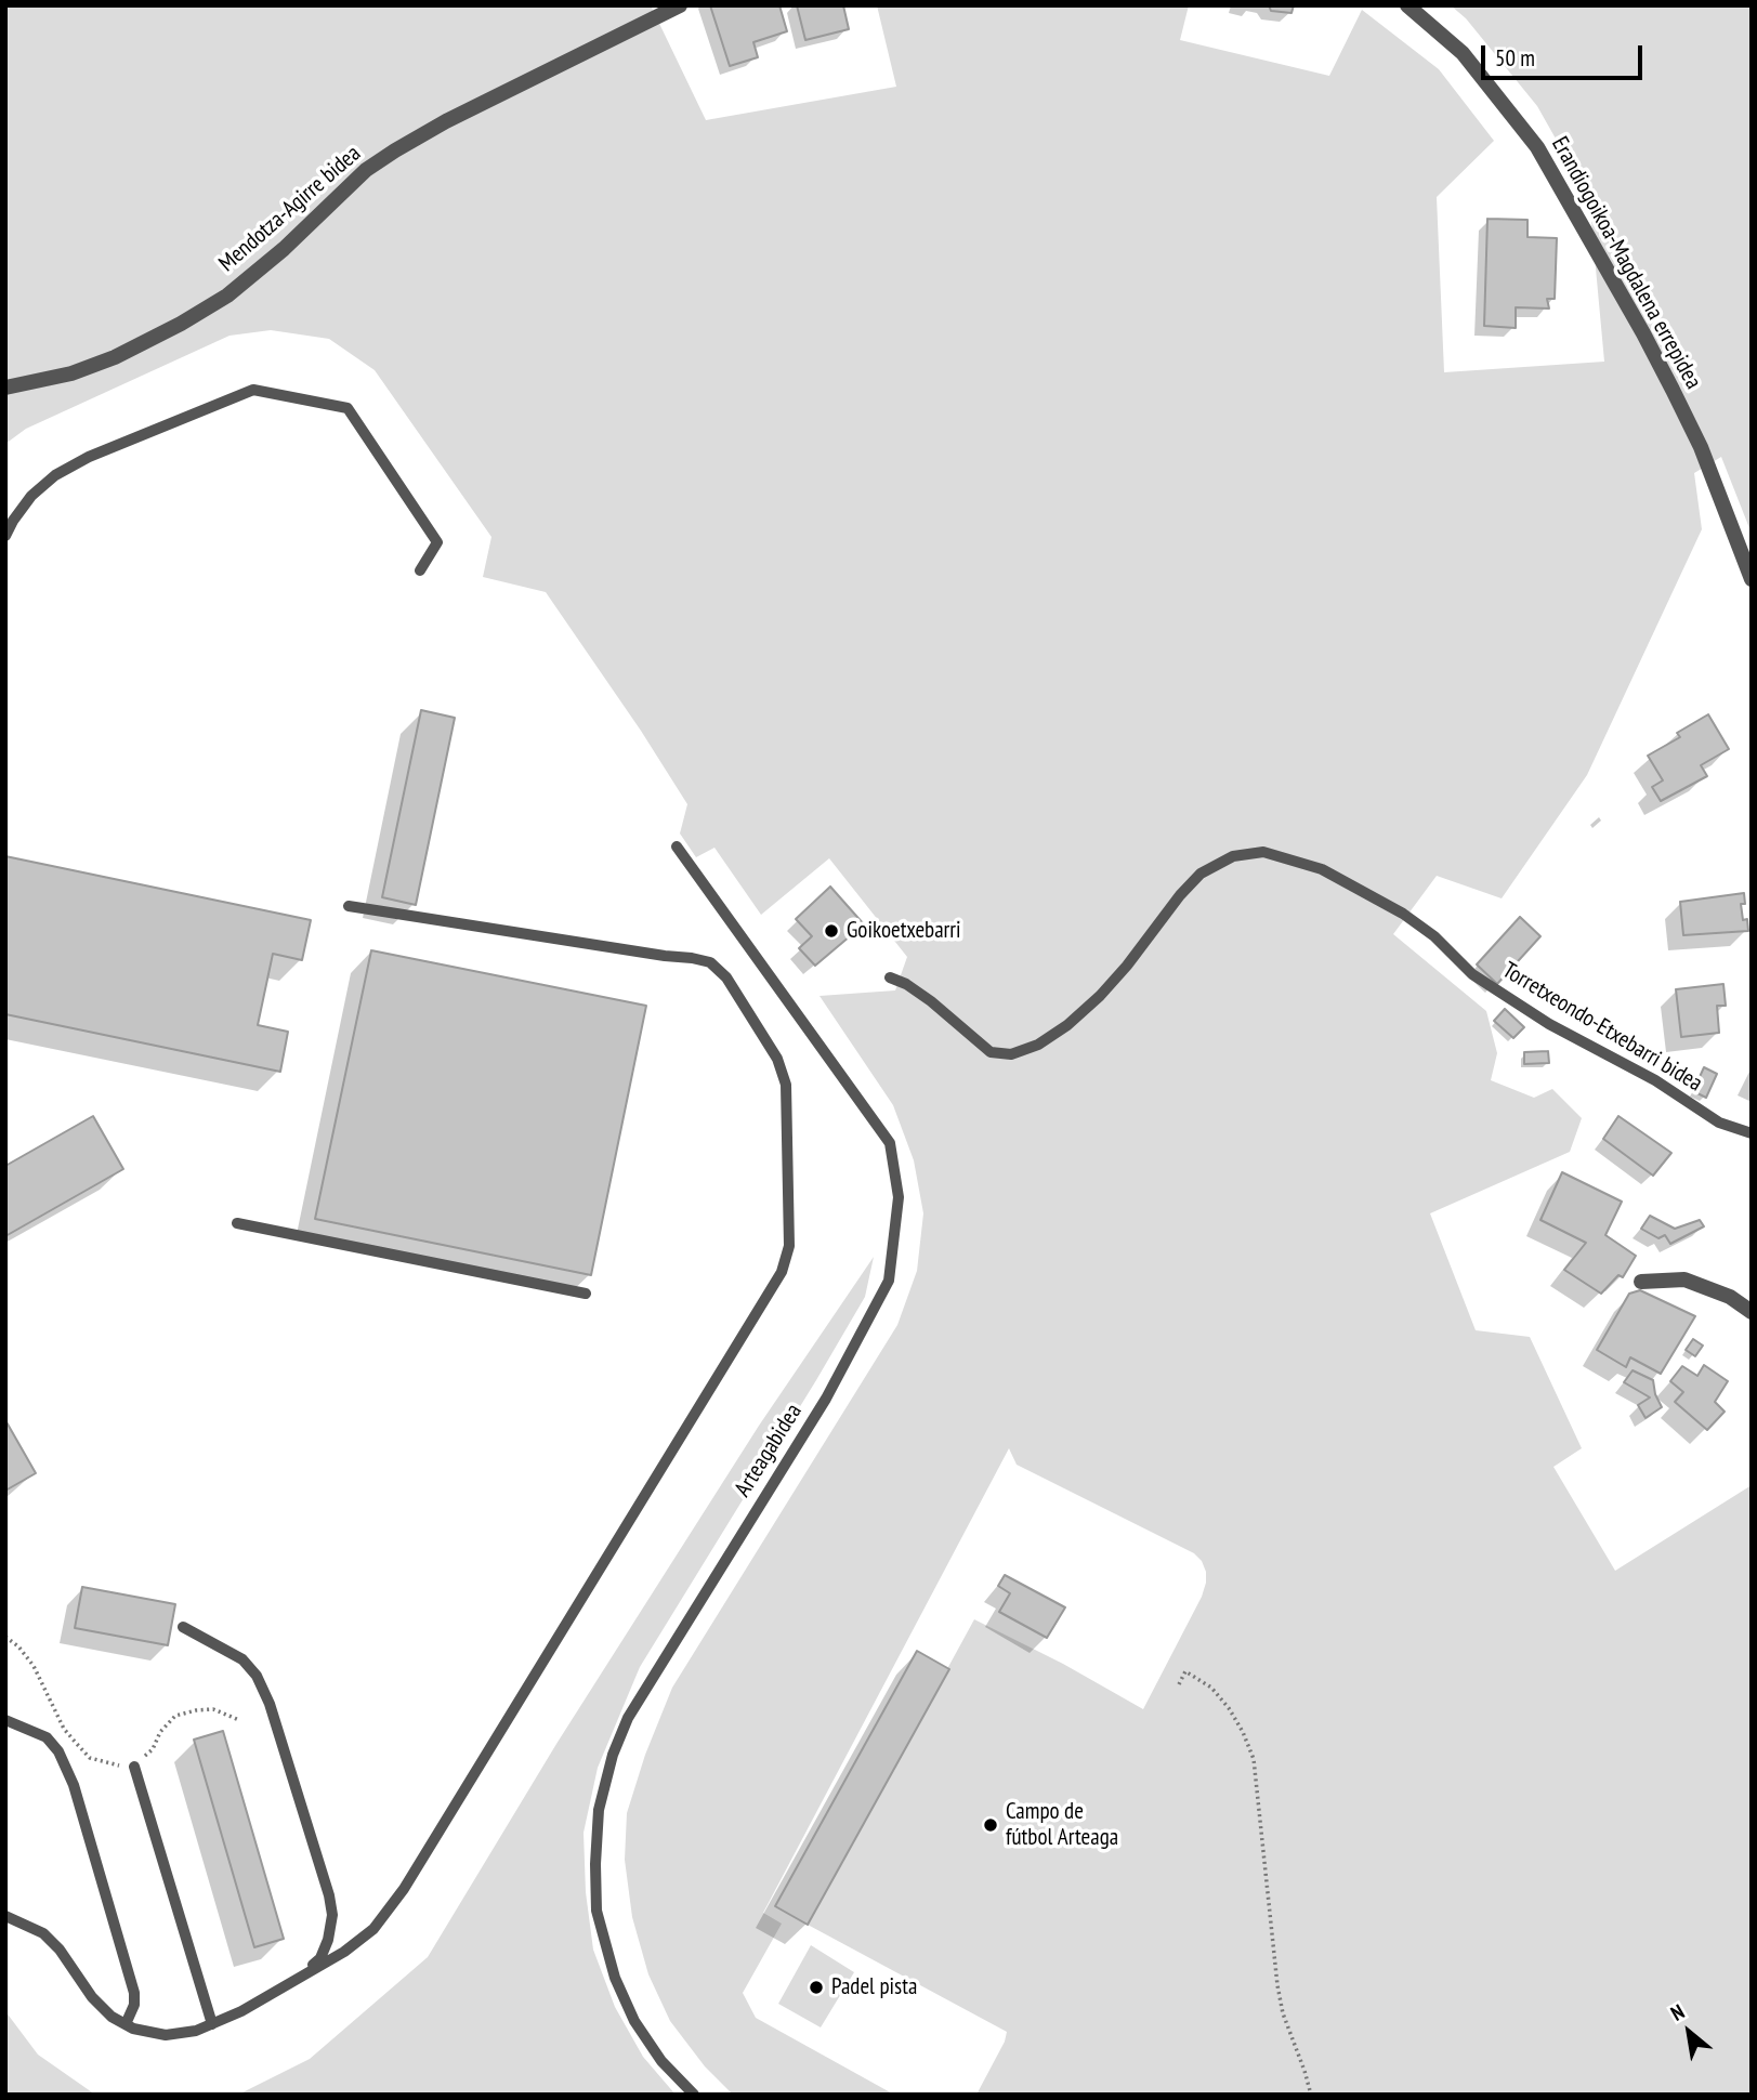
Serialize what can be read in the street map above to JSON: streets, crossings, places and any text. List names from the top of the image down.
{
  "streets": {
    "street": ["Mendotza-Agirre bidea", "Erandiogoikoa-Magdalena errepidea"],
    "lane": ["Torretxeondo-Etxebarri bidea", "Arteagabidea"]
  },
  "places": ["Goikoetxebarri", "Campo de fútbol Arteaga", "Padel pista"],
  "scale_bar": "50 m",
  "north": "top left"
}
